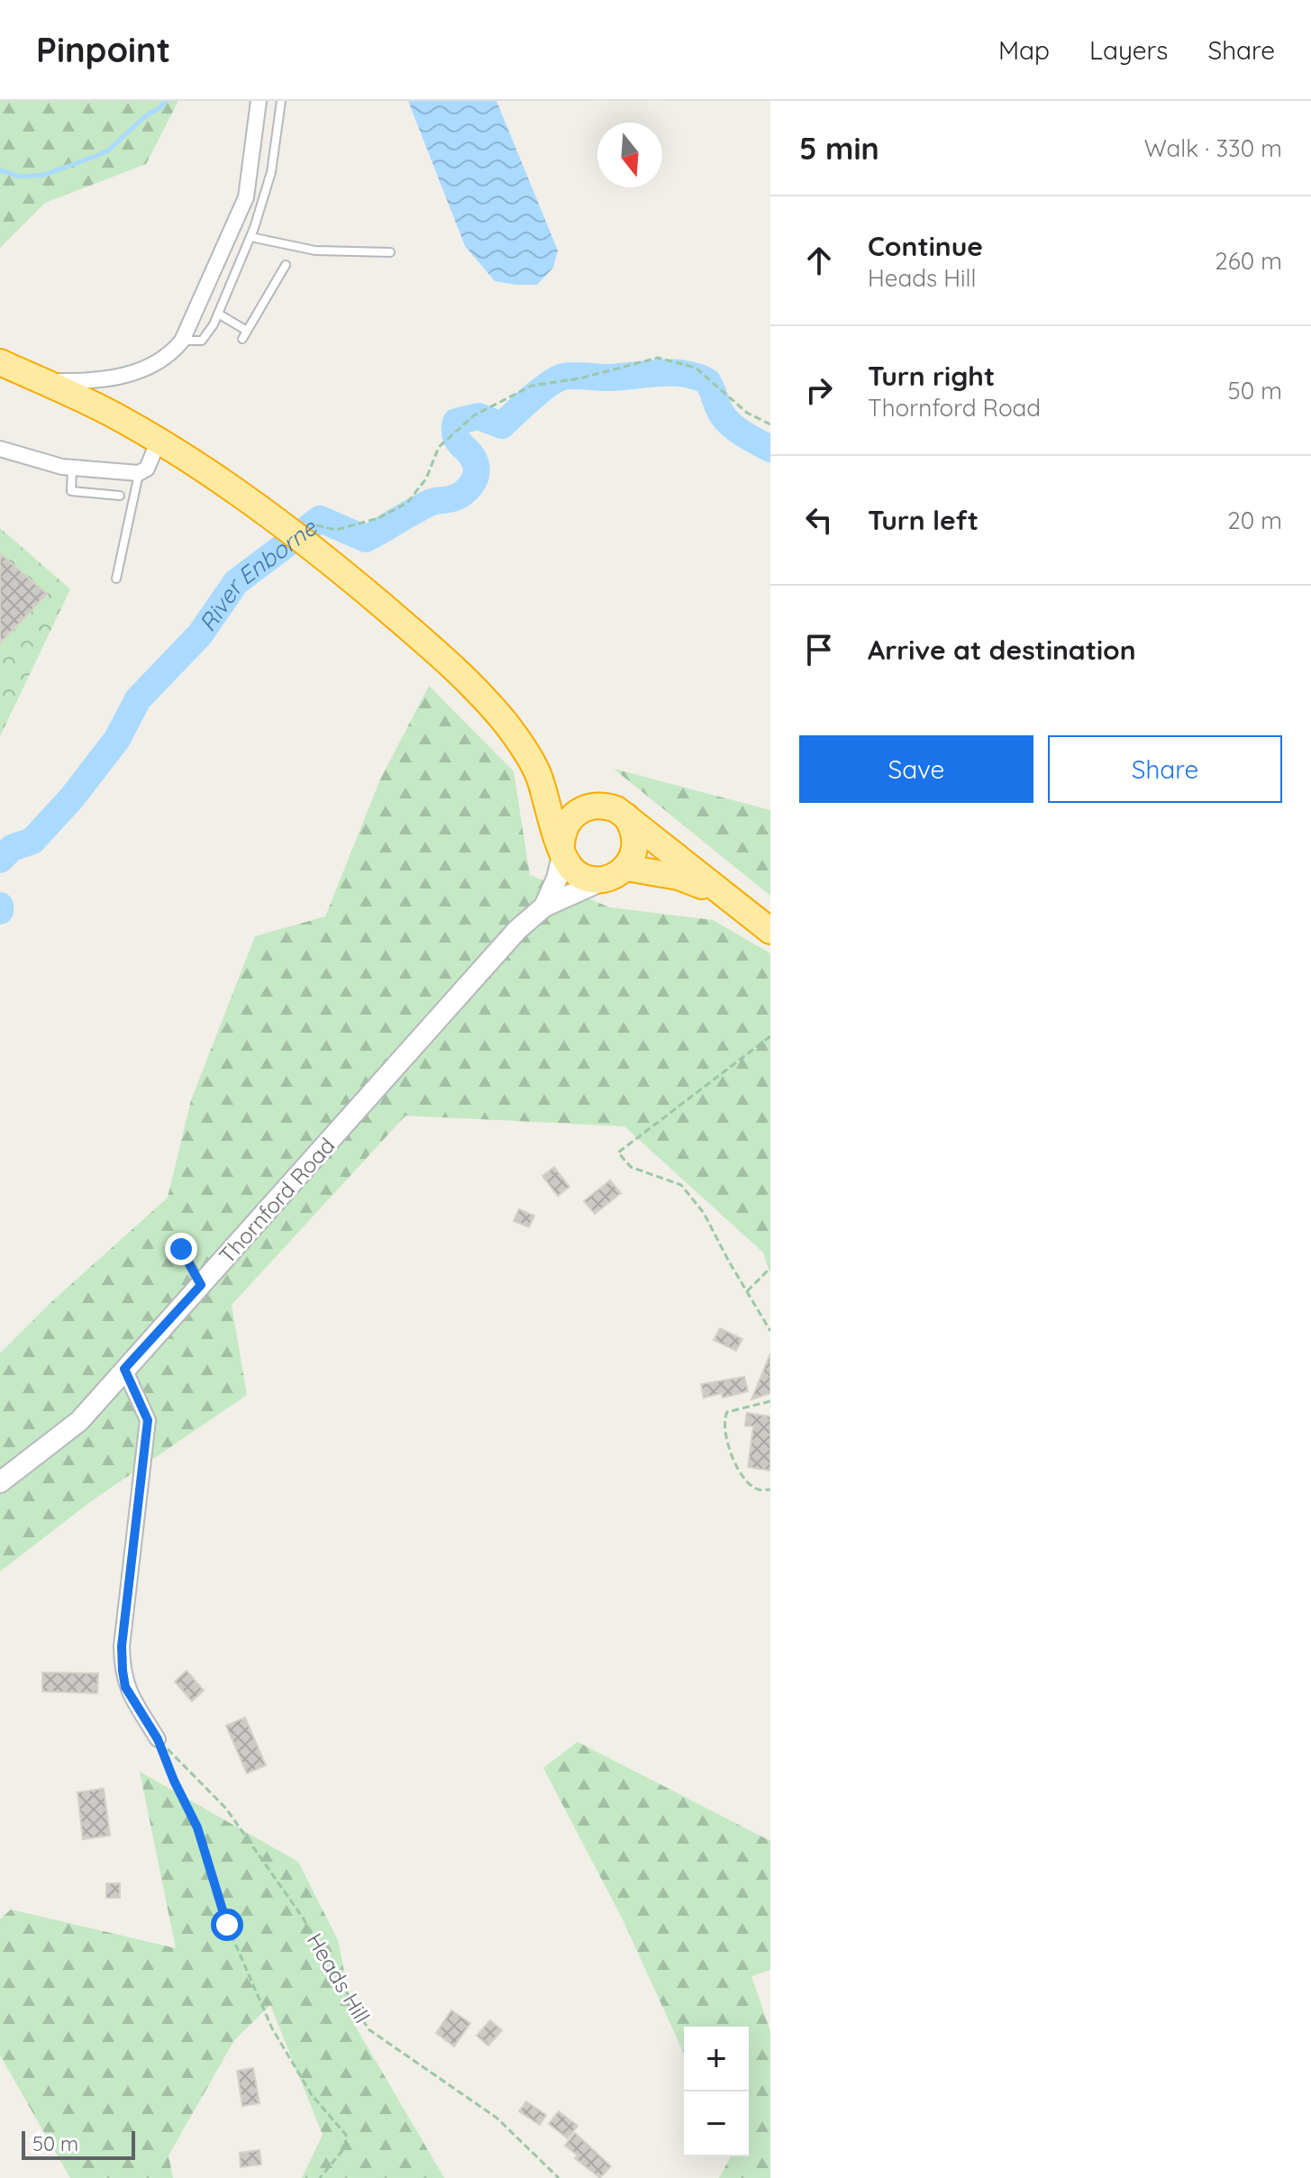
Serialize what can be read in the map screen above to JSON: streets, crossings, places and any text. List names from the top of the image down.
{
  "streets": {
    "street": ["Thornford Road"],
    "path": ["Heads Hill"]
  },
  "water": ["River Enborne"],
  "scale_bar": "50 m",
  "north": "bottom",
  "page": {
    "header": "Pinpoint",
    "nav": ["Map", "Layers", "Share"],
    "heading": ["5 min", "Walk · 330 m"],
    "list": [
      ["Continue", "Heads Hill", "260 m"],
      ["Turn right", "Thornford Road", "50 m"],
      ["Turn left", "20 m"],
      "Arrive at destination"
    ],
    "buttons": ["Save", "Share"],
    "map_buttons": ["+", "−"],
    "scale": "50 m"
  }
}
